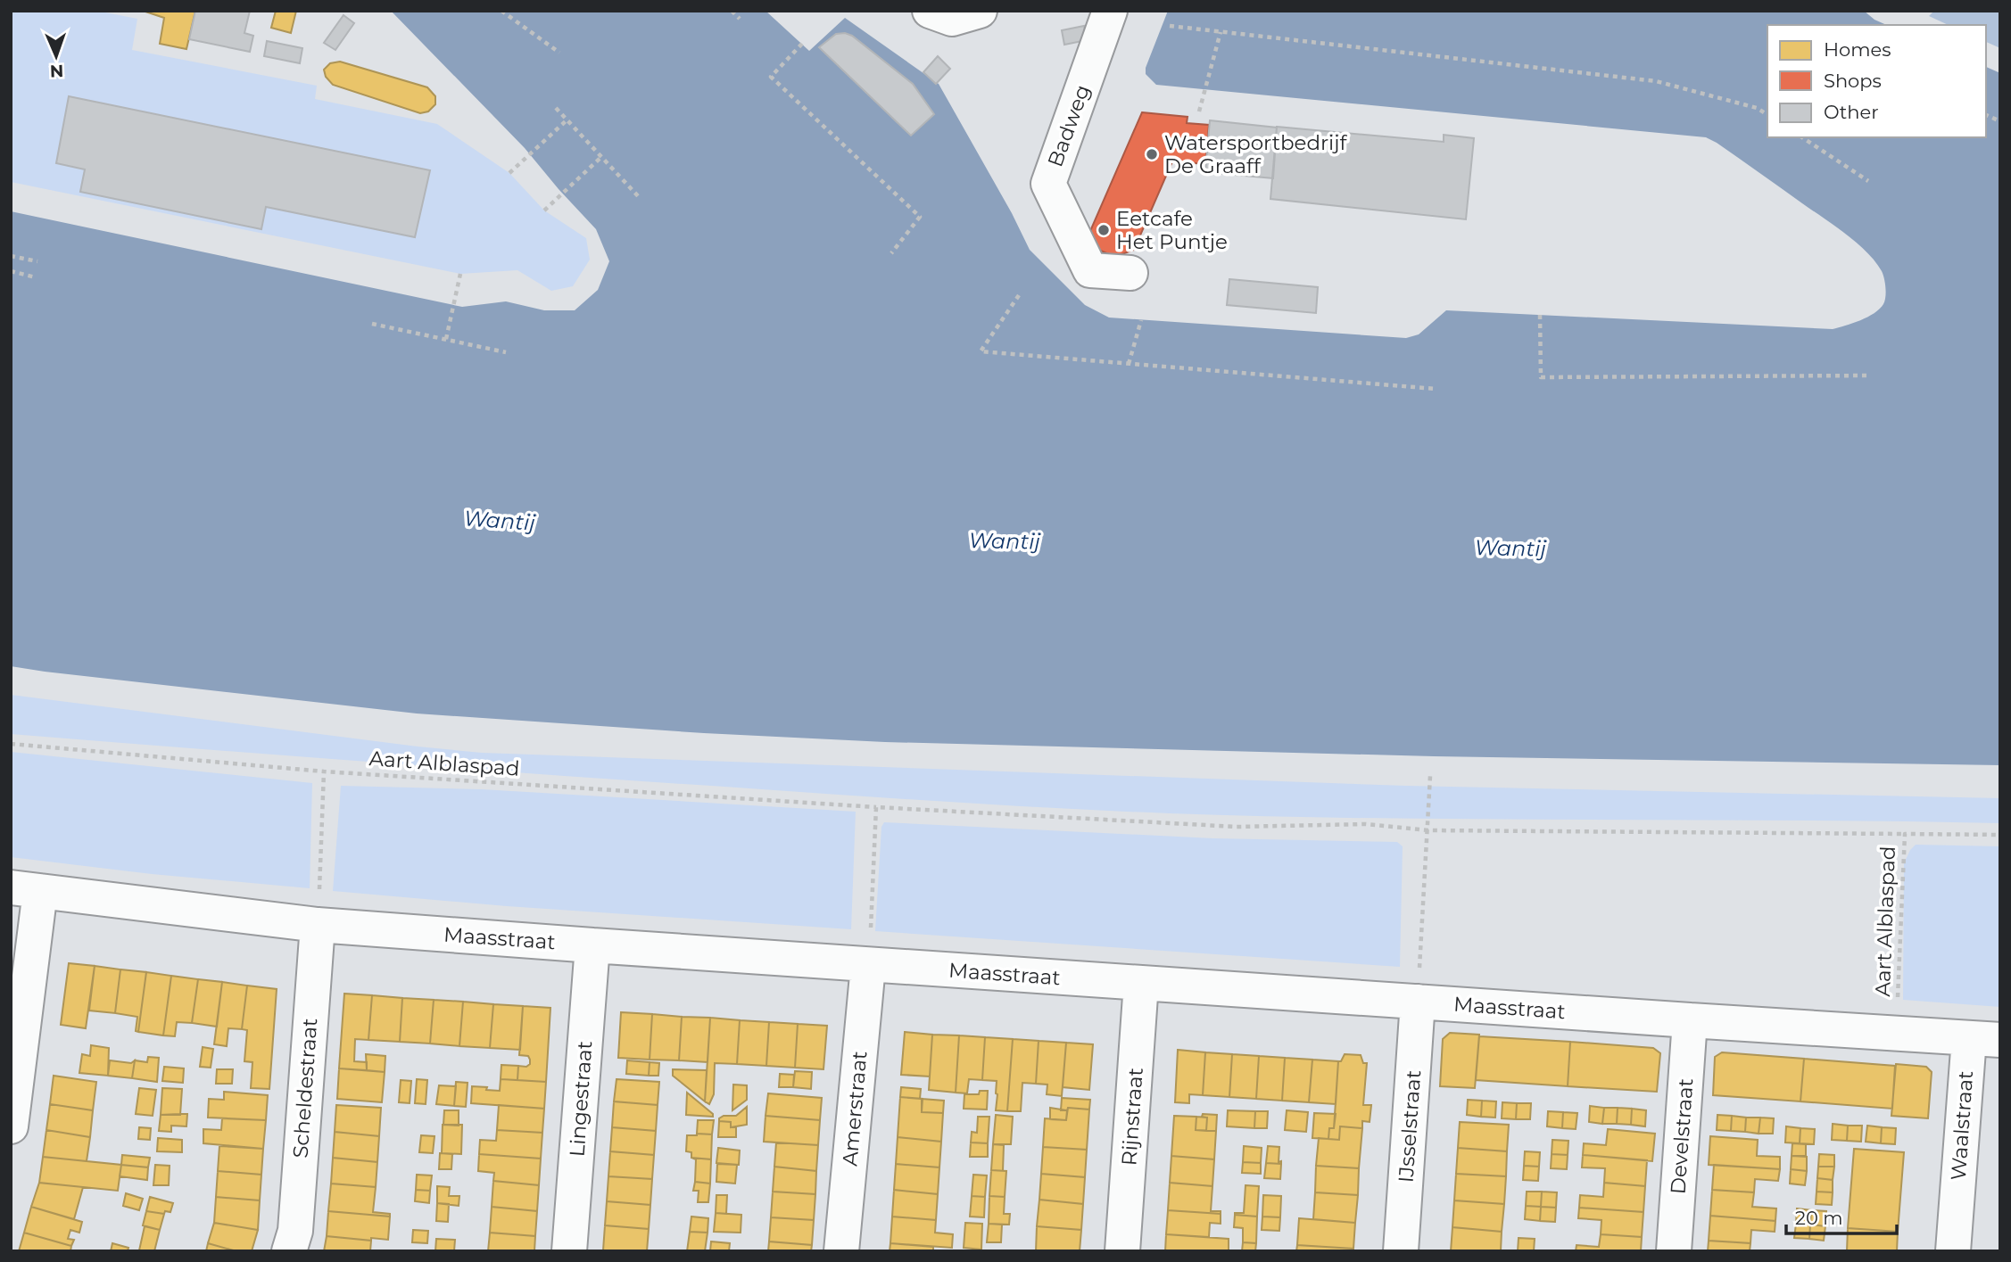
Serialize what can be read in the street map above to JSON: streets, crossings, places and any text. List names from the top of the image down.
{
  "streets": {
    "street": [
      "Badweg",
      "Maasstraat",
      "Scheldestraat",
      "Lingestraat",
      "Amerstraat",
      "Rijnstraat",
      "Waalstraat",
      "IJsselstraat",
      "Develstraat"
    ],
    "path": ["Aart Alblaspad"]
  },
  "crossings": [
    ["Aart Alblaspad", "Maasstraat"],
    ["Maasstraat", "Scheldestraat"],
    ["Maasstraat", "Lingestraat"],
    ["Maasstraat", "Amerstraat"],
    ["Maasstraat", "Rijnstraat"],
    ["Maasstraat", "Waalstraat"],
    ["Maasstraat", "IJsselstraat"],
    ["Maasstraat", "Develstraat"]
  ],
  "water": ["Wantij"],
  "places": ["Watersportbedrijf De Graaff", "Eetcafe Het Puntje"],
  "legend": ["Homes", "Shops", "Other"],
  "scale_bar": "20 m",
  "north": "bottom"
}
